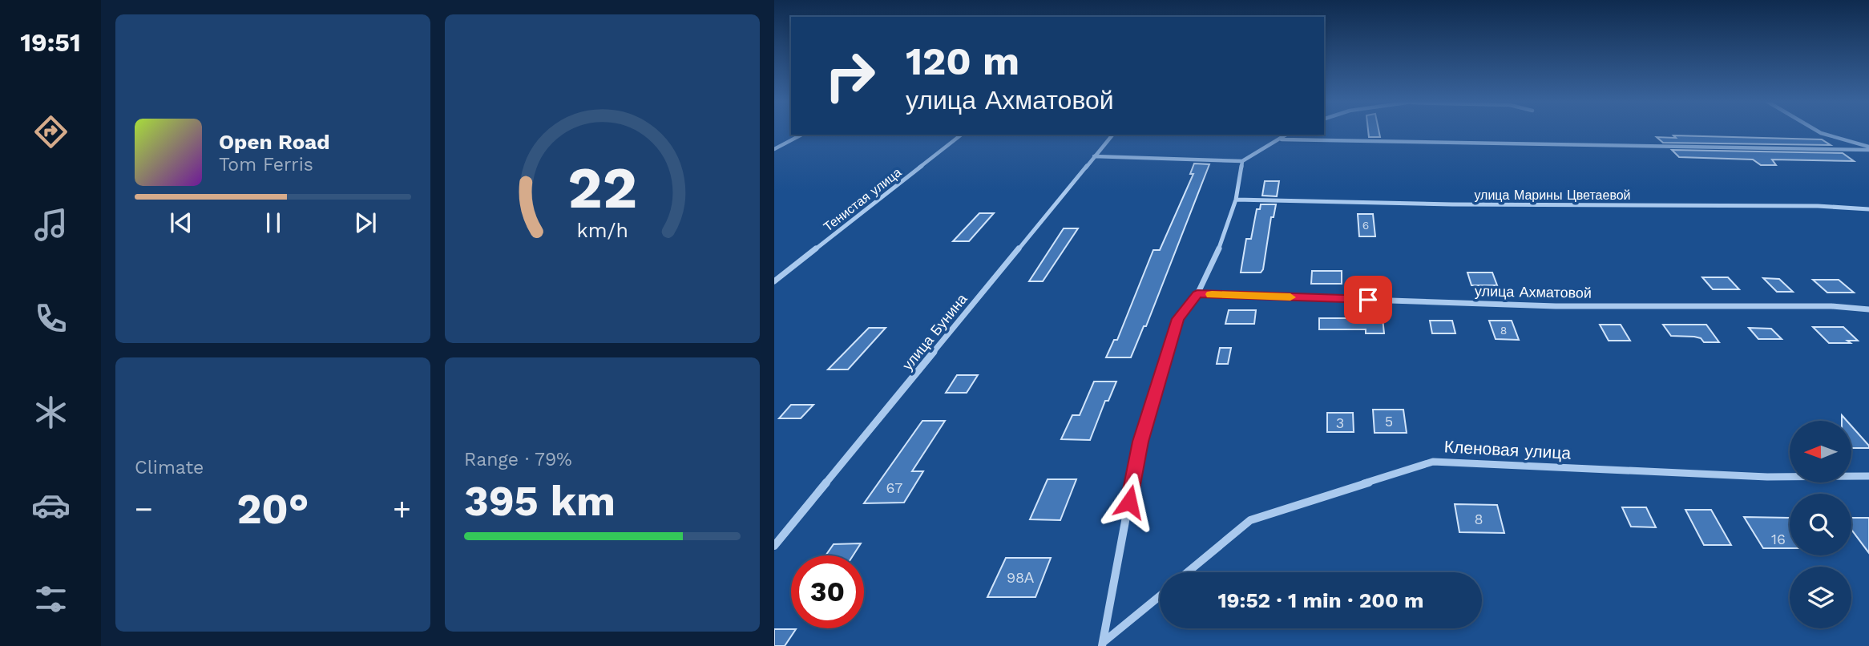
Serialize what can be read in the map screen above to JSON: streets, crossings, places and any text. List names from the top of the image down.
{
  "streets": {
    "street": [
      "улица Марины Цветаевой",
      "Тенистая улица",
      "улица Ахматовой",
      "улица Бунина",
      "Кленовая улица"
    ]
  },
  "house_numbers": [
    "6",
    "8",
    "5",
    "3",
    "67",
    "8",
    "16",
    "98А"
  ],
  "north": "left",
  "page": {
    "tabs": "19:51",
    "turn": ["120 m", "улица Ахматовой"],
    "song": ["Open Road", "Tom Ferris"],
    "tile": [
      "Climate",
      ["Range · 79%", "395 km"]
    ],
    "heat": ["−", "20°", "+"],
    "limit": "30",
    "trip": "19:52 · 1 min · 200 m",
    "gauge": ["22", "km/h"]
  }
}
